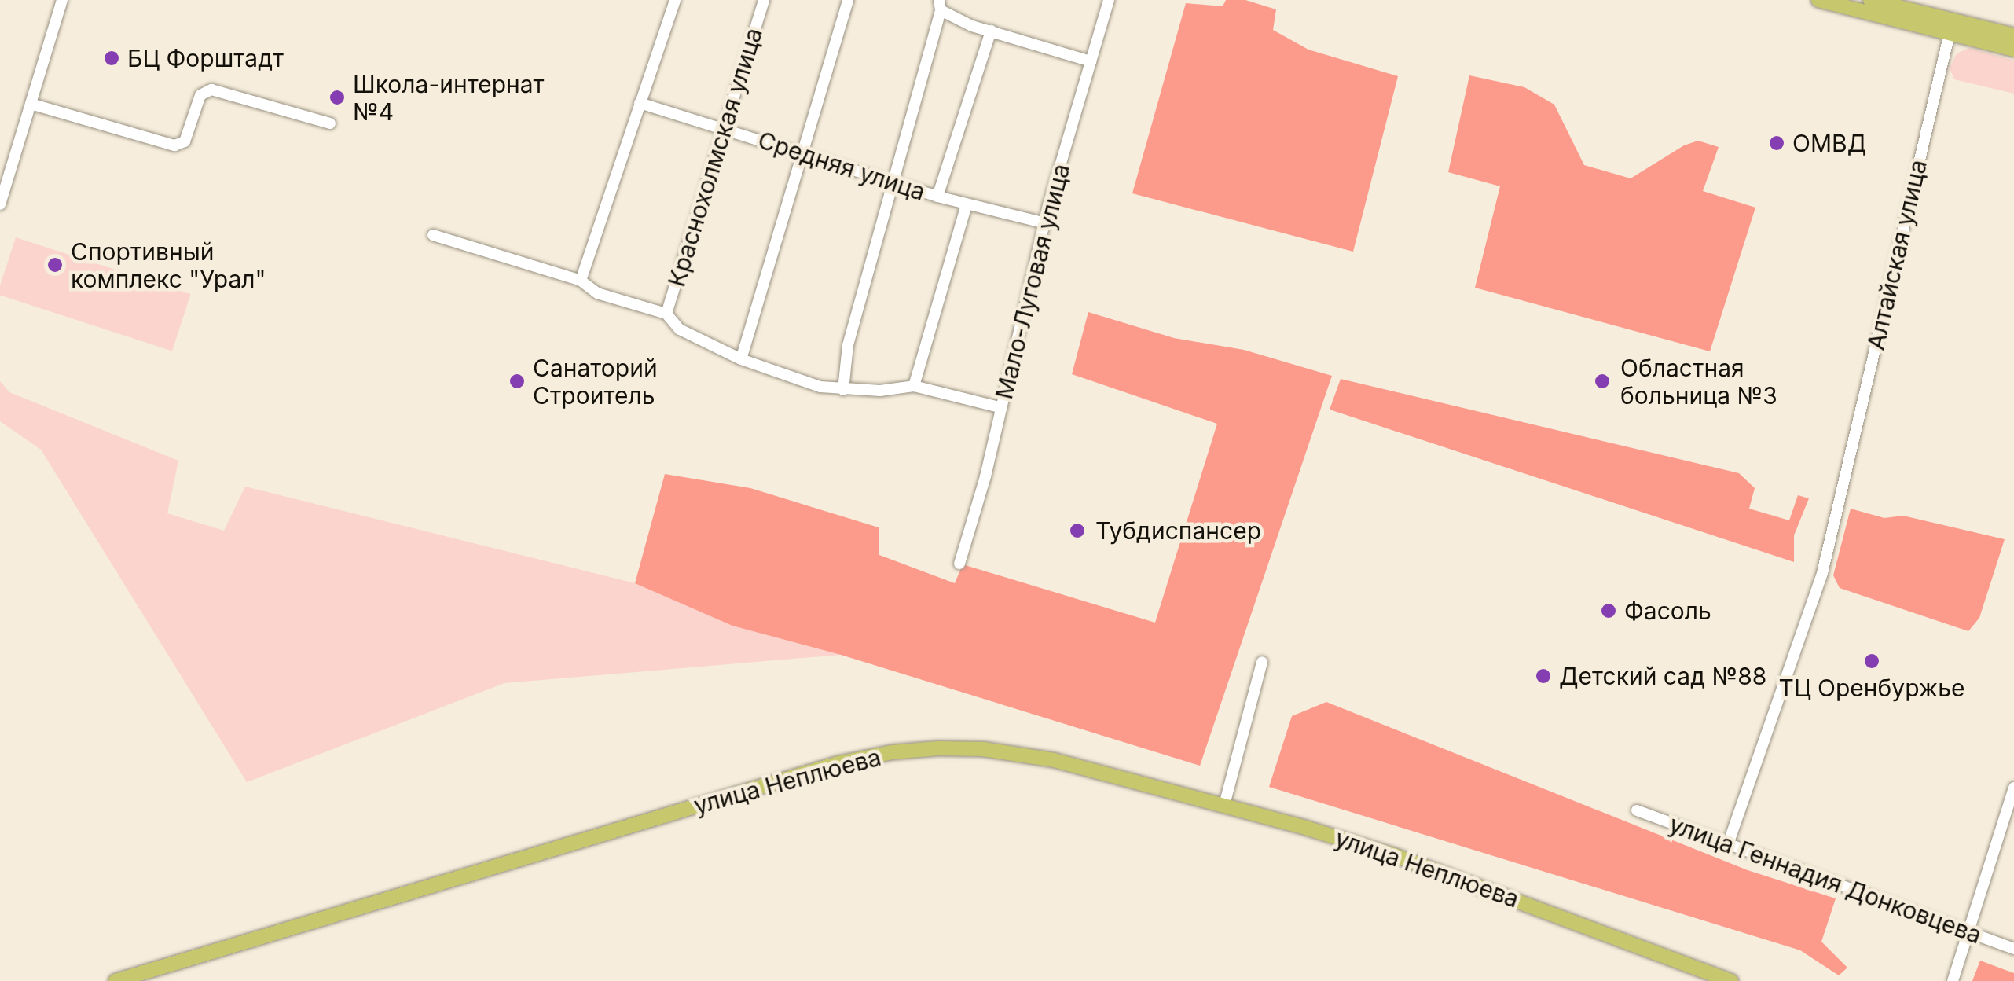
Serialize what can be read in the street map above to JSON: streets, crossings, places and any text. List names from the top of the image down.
{
  "streets": {
    "main road": ["улица Неплюева"],
    "street": [
      "Краснохолмская улица",
      "Средняя улица",
      "Алтайская улица",
      "Мало-Луговая улица",
      "улица Геннадия Донковцева"
    ]
  },
  "crossings": [
    ["Краснохолмская улица", "Средняя улица"],
    ["Средняя улица", "Мало-Луговая улица"],
    ["Алтайская улица", "улица Геннадия Донковцева"]
  ],
  "places": [
    "БЦ Форштадт",
    "Школа-интернат №4",
    "ОМВД",
    "Спортивный комплекс \"Урал\"",
    "Санаторий Строитель",
    "Областная больница №3",
    "Тубдиспансер",
    "Фасоль",
    "ТЦ Оренбуржье",
    "Детский сад №88"
  ]
}
